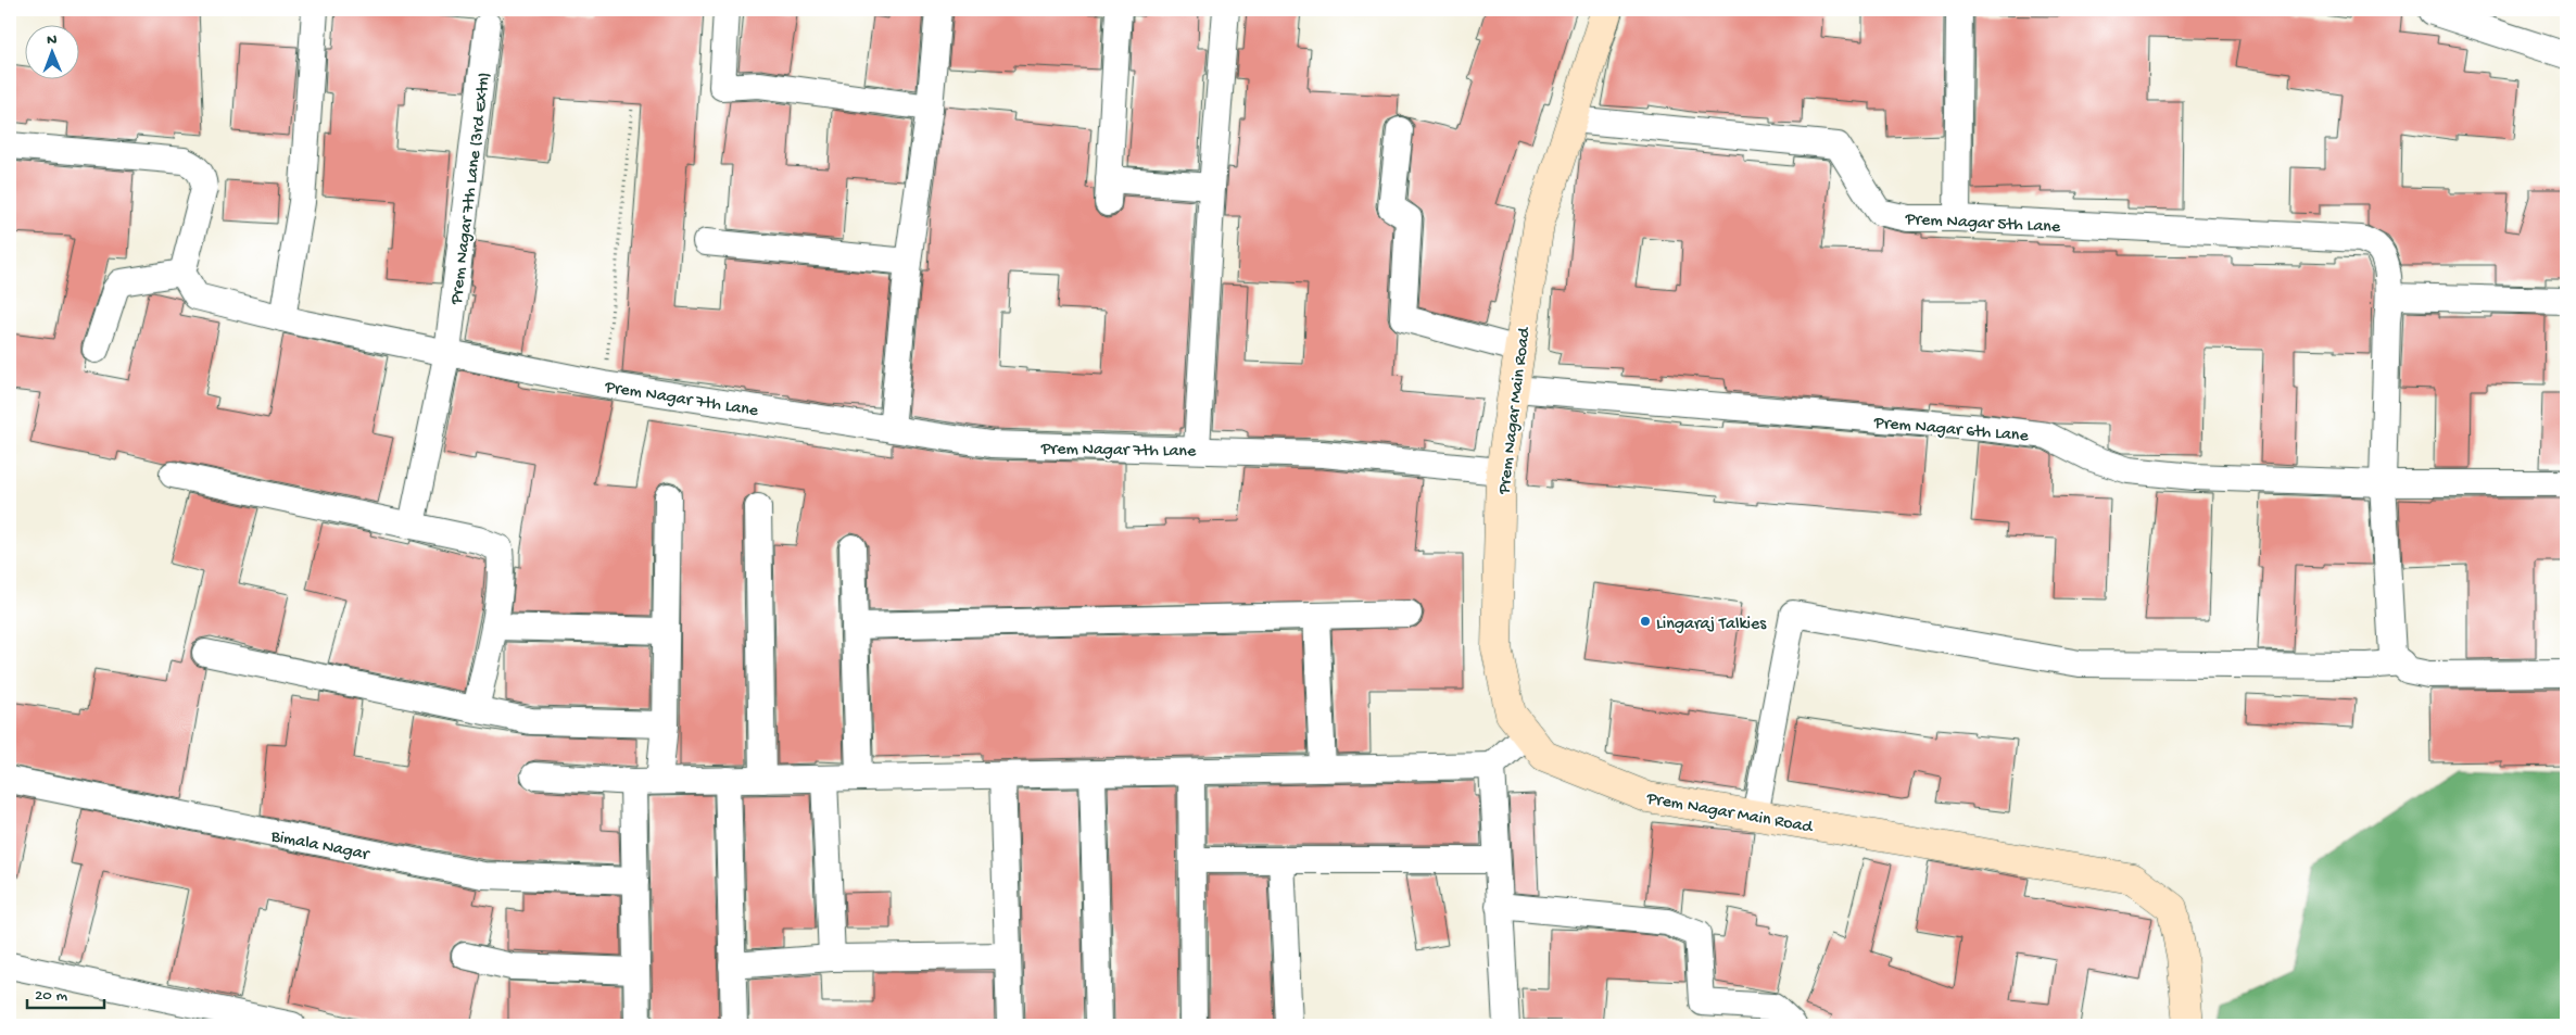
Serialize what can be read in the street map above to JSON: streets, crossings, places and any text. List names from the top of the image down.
{
  "streets": {
    "street": [
      "Prem Nagar 7th Lane (3rd Extn)",
      "Prem Nagar 5th Lane",
      "Prem Nagar 7th Lane",
      "Prem Nagar Main Road",
      "Prem Nagar 6th Lane",
      "Bimala Nagar"
    ]
  },
  "crossings": [
    ["Prem Nagar 7th Lane (3rd Extn)", "Prem Nagar 7th Lane"],
    ["Prem Nagar 5th Lane", "Prem Nagar Main Road"],
    ["Prem Nagar 5th Lane", "Prem Nagar 6th Lane"],
    ["Prem Nagar 7th Lane", "Prem Nagar Main Road"],
    ["Prem Nagar Main Road", "Prem Nagar 6th Lane"]
  ],
  "places": ["Lingaraj Talkies"],
  "scale_bar": "20 m",
  "north": "top"
}
